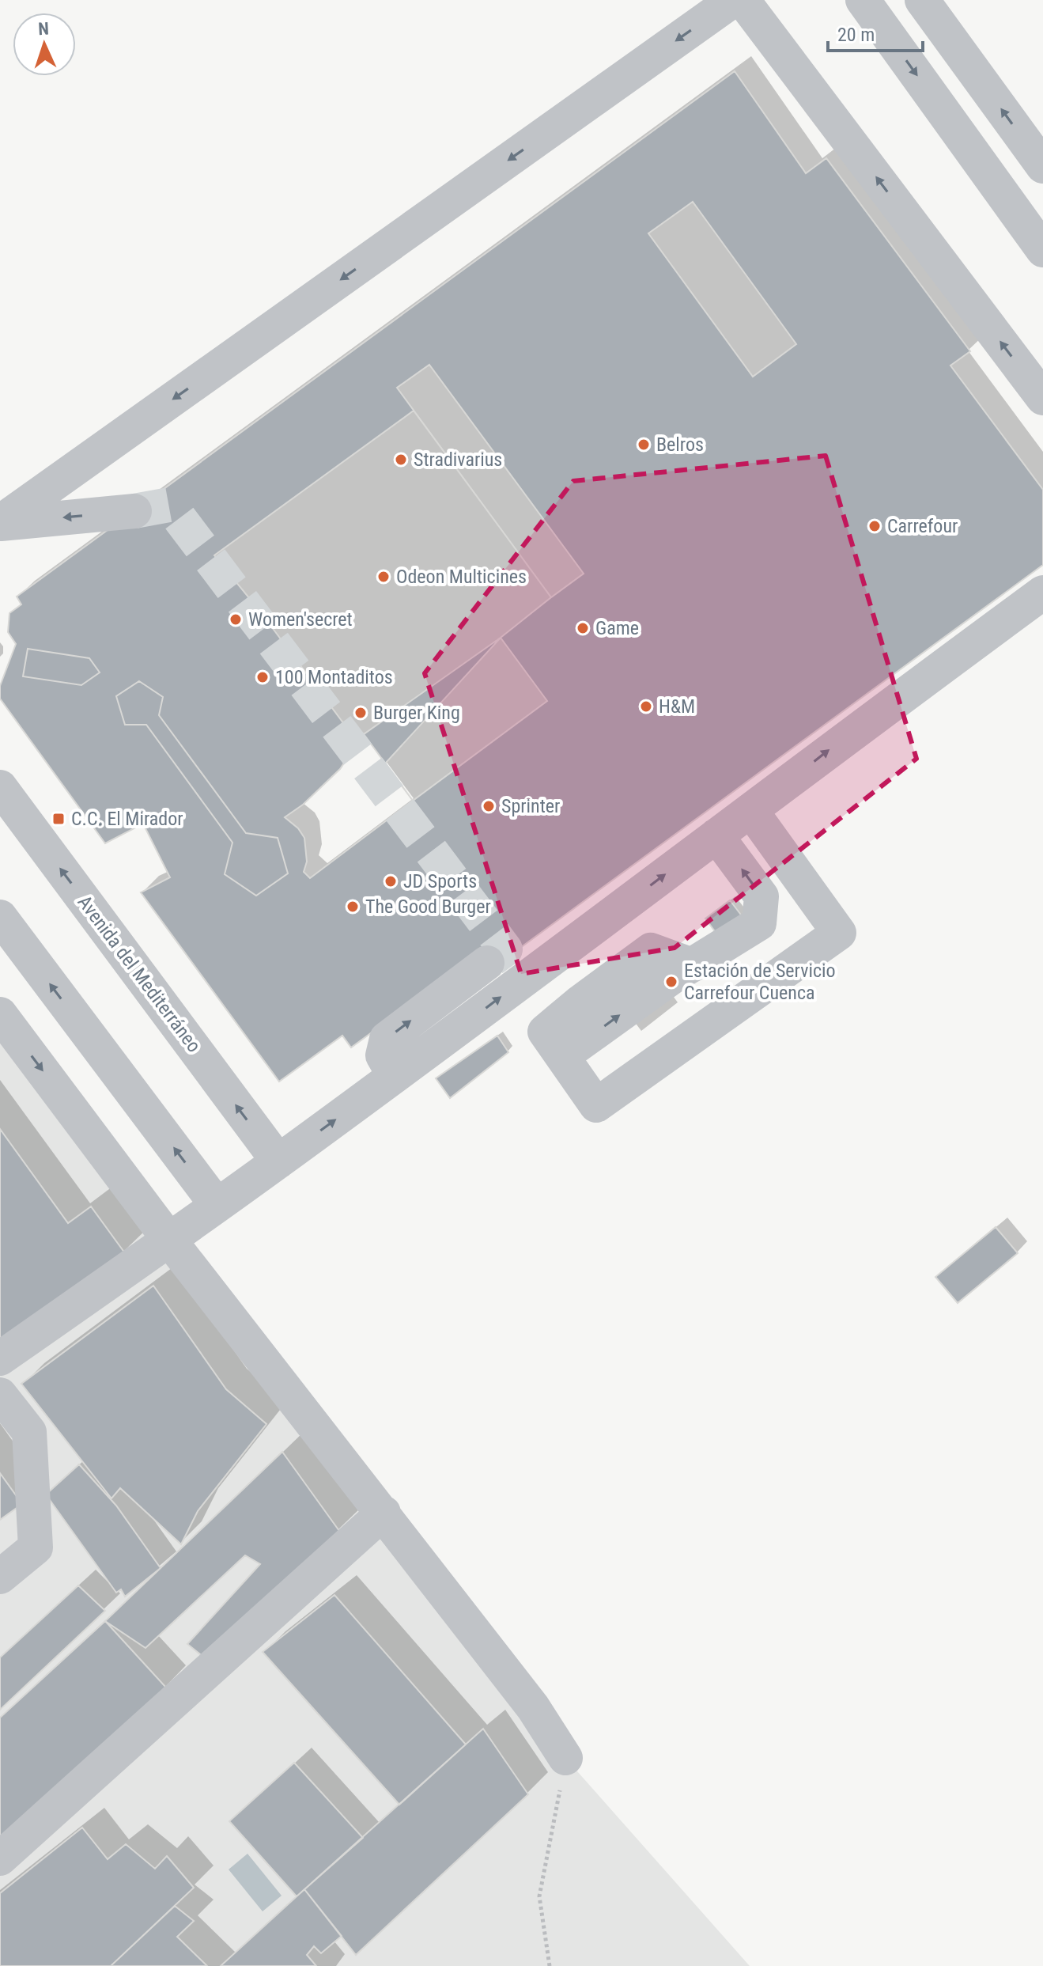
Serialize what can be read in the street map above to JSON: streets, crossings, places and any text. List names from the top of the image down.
{
  "streets": {
    "street": ["Avenida del Mediterráneo"]
  },
  "places": {
    "other": [
      "Belros",
      "Stradivarius",
      "Carrefour",
      "Odeon Multicines",
      "Women'secret",
      "Game",
      "100 Montaditos",
      "H&M",
      "Burger King",
      "Sprinter",
      "JD Sports",
      "The Good Burger",
      "Estación de Servicio Carrefour Cuenca"
    ],
    "transit": ["C.C. El Mirador"]
  },
  "scale_bar": "20 m",
  "north": "top"
}
